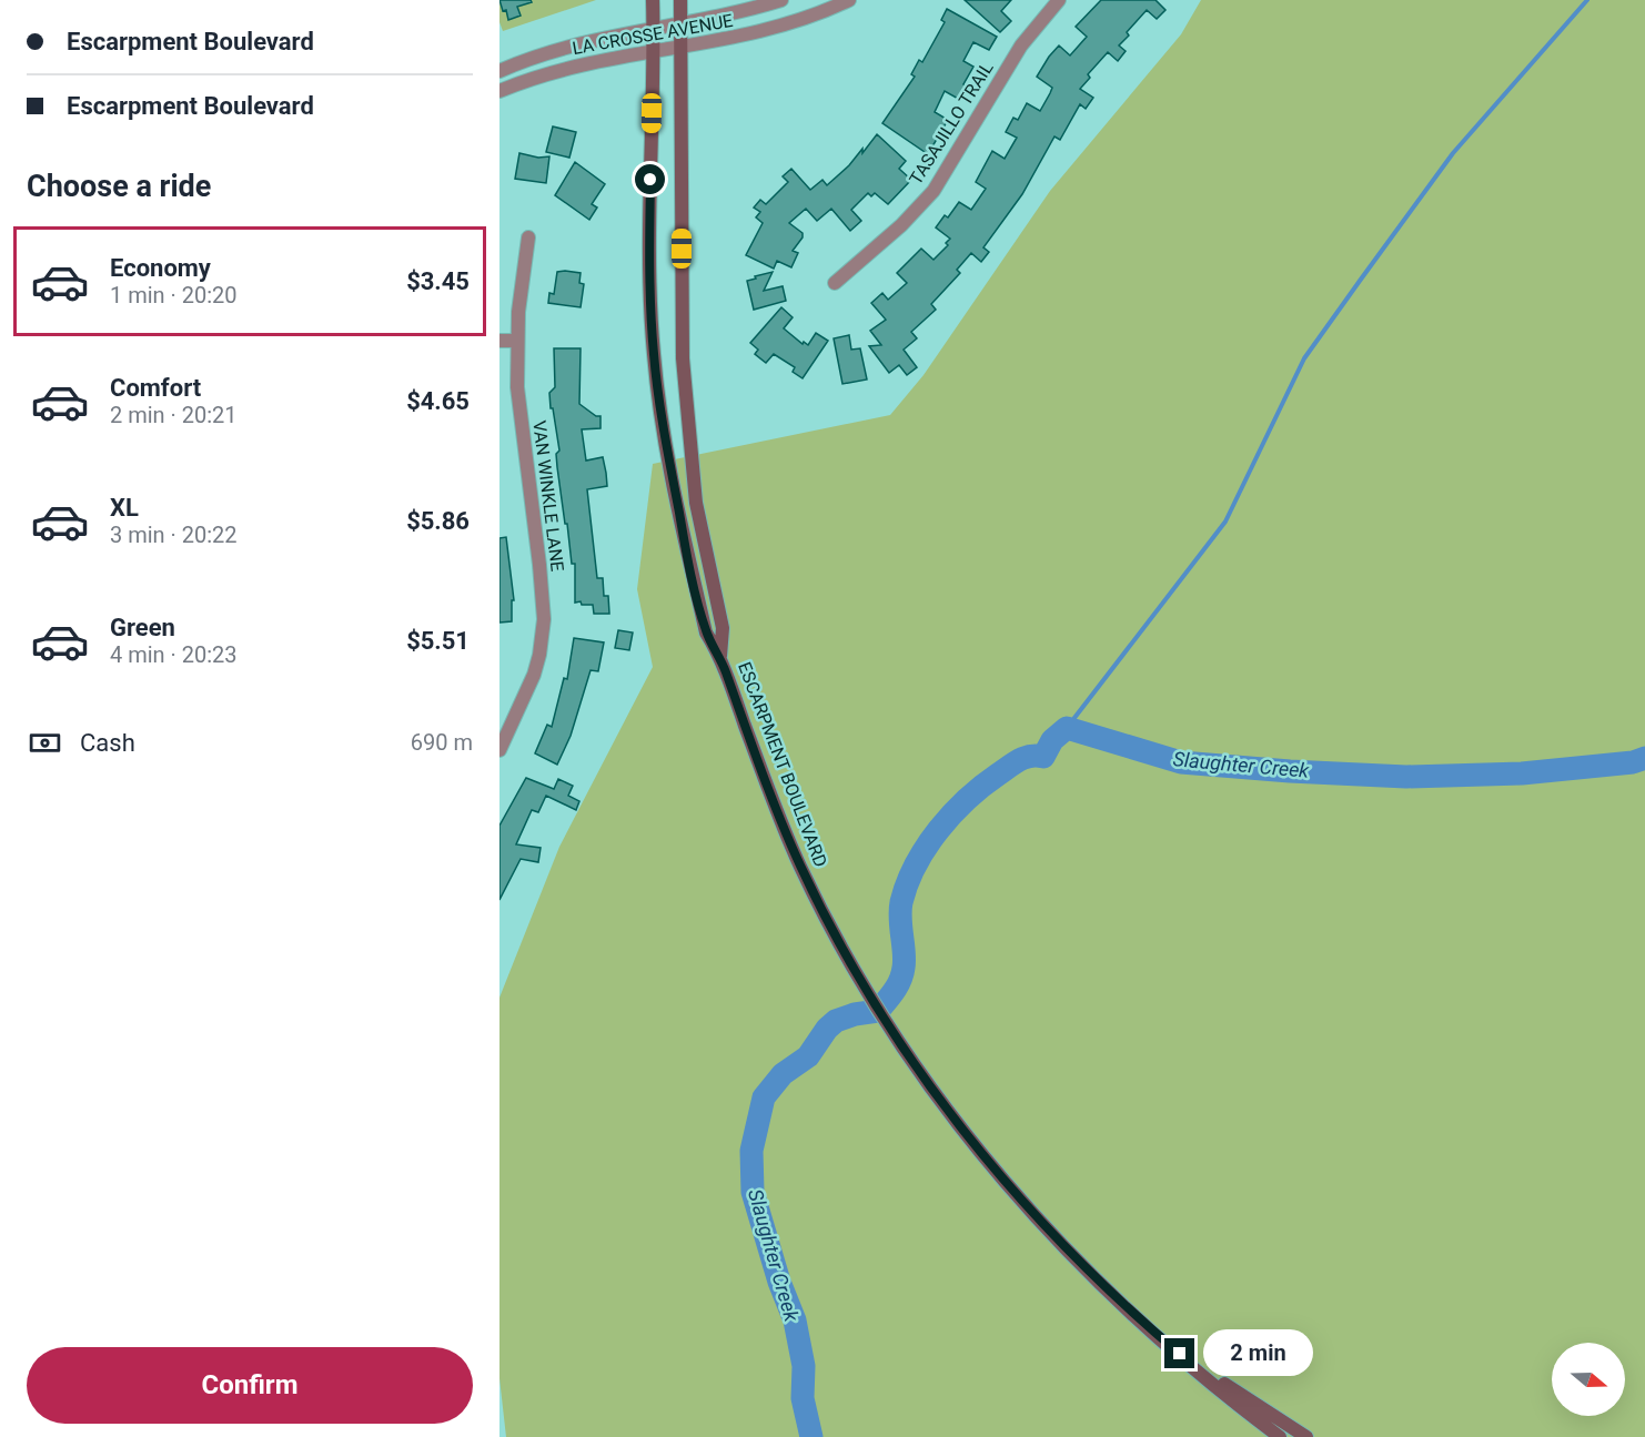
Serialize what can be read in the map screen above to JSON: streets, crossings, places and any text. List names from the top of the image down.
{
  "streets": {
    "main road": ["ESCARPMENT BOULEVARD"],
    "street": ["LA CROSSE AVENUE", "TASAJILLO TRAIL", "VAN WINKLE LANE"]
  },
  "crossings": [
    ["LA CROSSE AVENUE", "ESCARPMENT BOULEVARD"]
  ],
  "water": ["Slaughter Creek"],
  "north": "right",
  "page": {
    "banner": ["Escarpment Boulevard", "Escarpment Boulevard"],
    "heading": "Choose a ride",
    "list": [
      {
        "name": "Economy",
        "note": "1 min · 20:20",
        "value": "$3.45"
      },
      {
        "name": "Comfort",
        "note": "2 min · 20:21",
        "value": "$4.65"
      },
      {
        "name": "XL",
        "note": "3 min · 20:22",
        "value": "$5.86"
      },
      {
        "name": "Green",
        "note": "4 min · 20:23",
        "value": "$5.51"
      }
    ],
    "pay": ["Cash", "690 m"],
    "bubble": "2 min",
    "buttons": "Confirm"
  }
}
